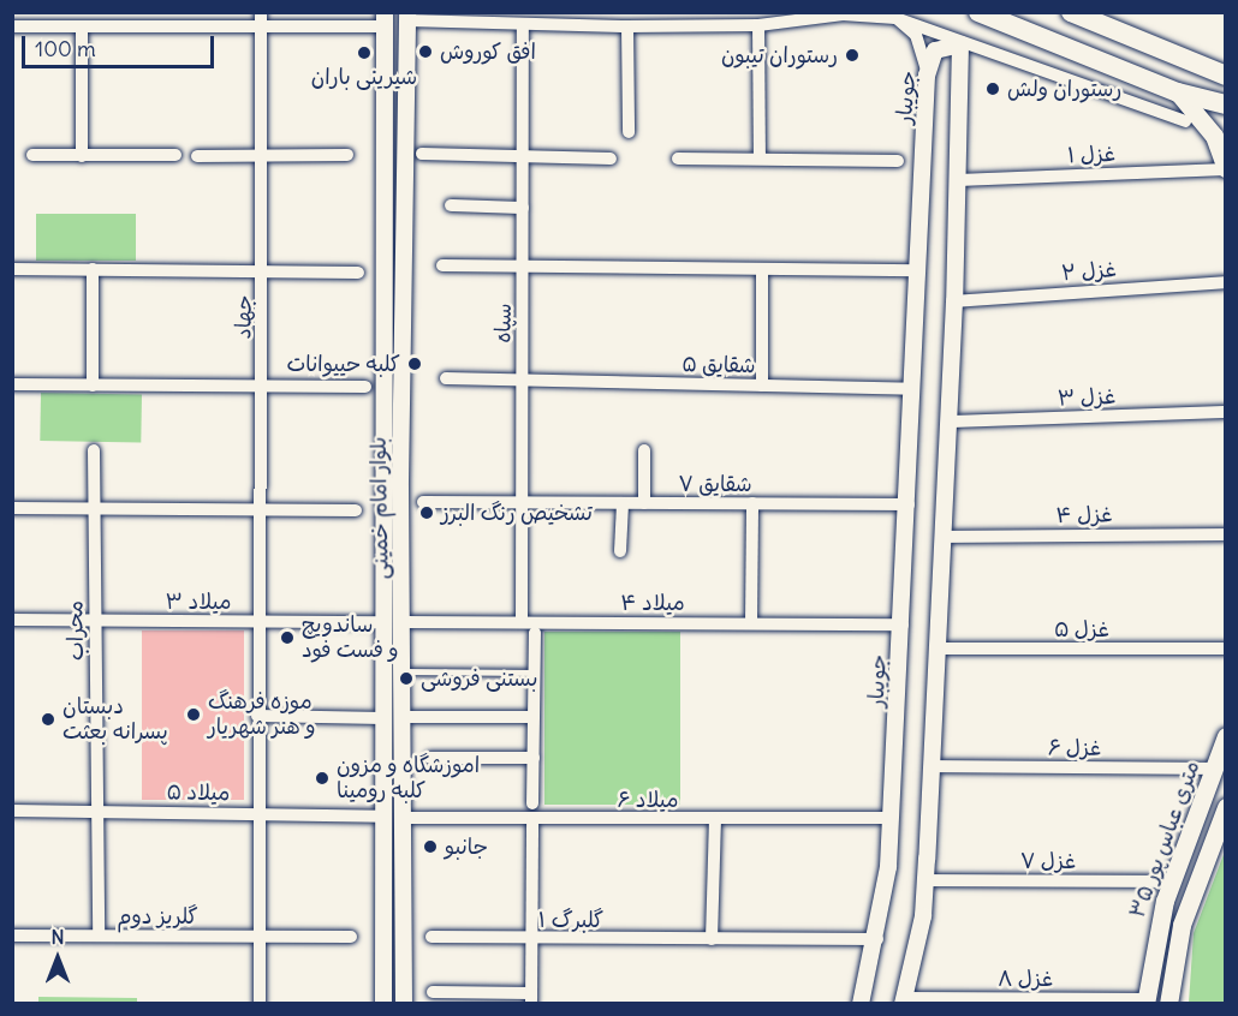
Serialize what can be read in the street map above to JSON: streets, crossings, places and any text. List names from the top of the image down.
{
  "streets": {
    "main road": ["۳۵ متری عباس پور"],
    "street": [
      "جویبار",
      "غزل ۱",
      "غزل ۲",
      "جهاد",
      "سپاه",
      "شقایق ۵",
      "غزل ۳",
      "شقایق ۷",
      "بلوار امام خمینی",
      "غزل ۴",
      "میلاد ۳",
      "میلاد ۴",
      "غزل ۵",
      "محراب",
      "غزل ۶",
      "میلاد ۵",
      "میلاد ۶",
      "غزل ۷",
      "گلریز دوم",
      "گلبرگ ۱",
      "غزل ۸"
    ]
  },
  "crossings": [
    ["جویبار", "شقایق ۵"],
    ["جویبار", "شقایق ۷"],
    ["جویبار", "میلاد ۴"],
    ["جویبار", "میلاد ۶"],
    ["جویبار", "گلبرگ ۱"],
    ["جهاد", "میلاد ۳"],
    ["جهاد", "میلاد ۵"],
    ["جهاد", "گلریز دوم"],
    ["سپاه", "شقایق ۵"],
    ["سپاه", "شقایق ۷"],
    ["سپاه", "میلاد ۴"],
    ["بلوار امام خمینی", "میلاد ۳"],
    ["بلوار امام خمینی", "میلاد ۴"],
    ["بلوار امام خمینی", "میلاد ۵"],
    ["بلوار امام خمینی", "میلاد ۶"],
    ["میلاد ۳", "محراب"],
    ["محراب", "میلاد ۵"],
    ["محراب", "گلریز دوم"],
    ["غزل ۶", "۳۵ متری عباس پور"],
    ["۳۵ متری عباس پور", "غزل ۷"],
    ["۳۵ متری عباس پور", "غزل ۸"]
  ],
  "places": [
    "افق کوروش",
    "شیرینی باران",
    "رستوران تیبون",
    "رستوران ولش",
    "کلبه حییوانات",
    "تشخیص رنگ البرز",
    "ساندویچ و فست فود",
    "بستنی فروشی",
    "موزه فرهنگ و هنر شهریار",
    "دبستان پسرانه بعثت",
    "اموزشگاه و مزون کلبه رومینا",
    "جانبو"
  ],
  "scale_bar": "100 m",
  "north": "top"
}
